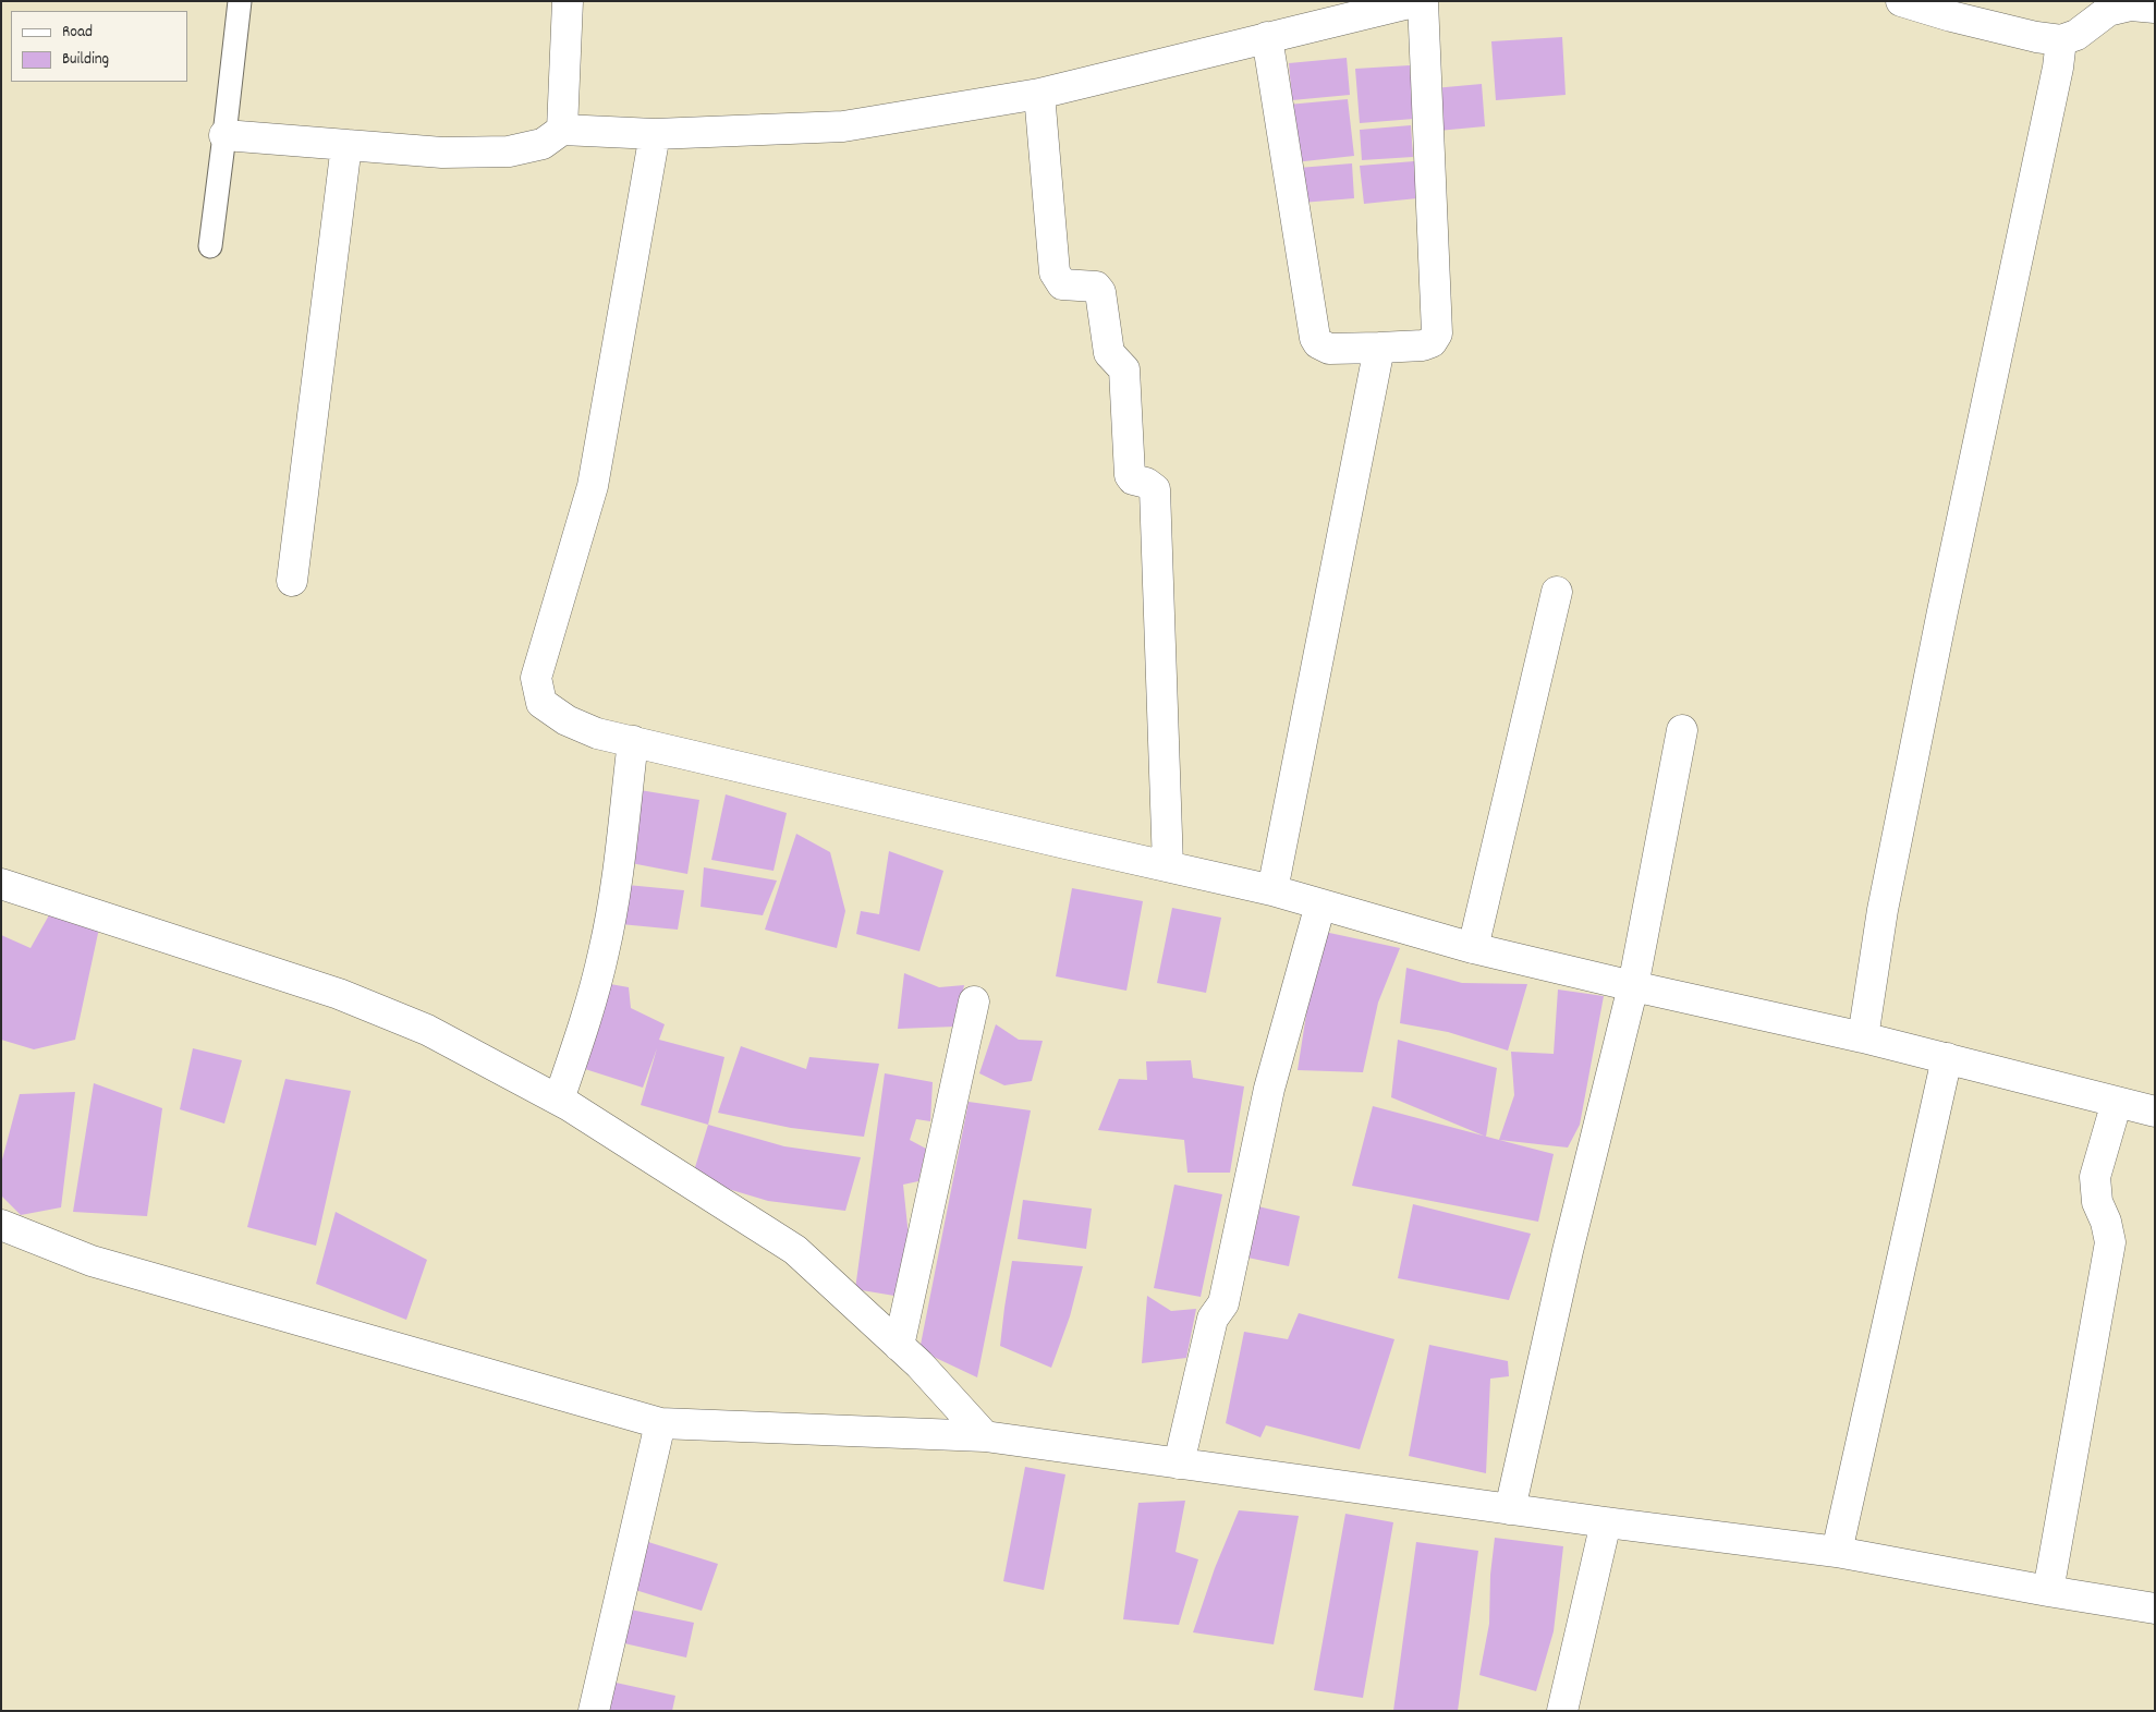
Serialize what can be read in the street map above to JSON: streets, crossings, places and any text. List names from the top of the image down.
{
  "legend": ["Road", "Building"]
}
